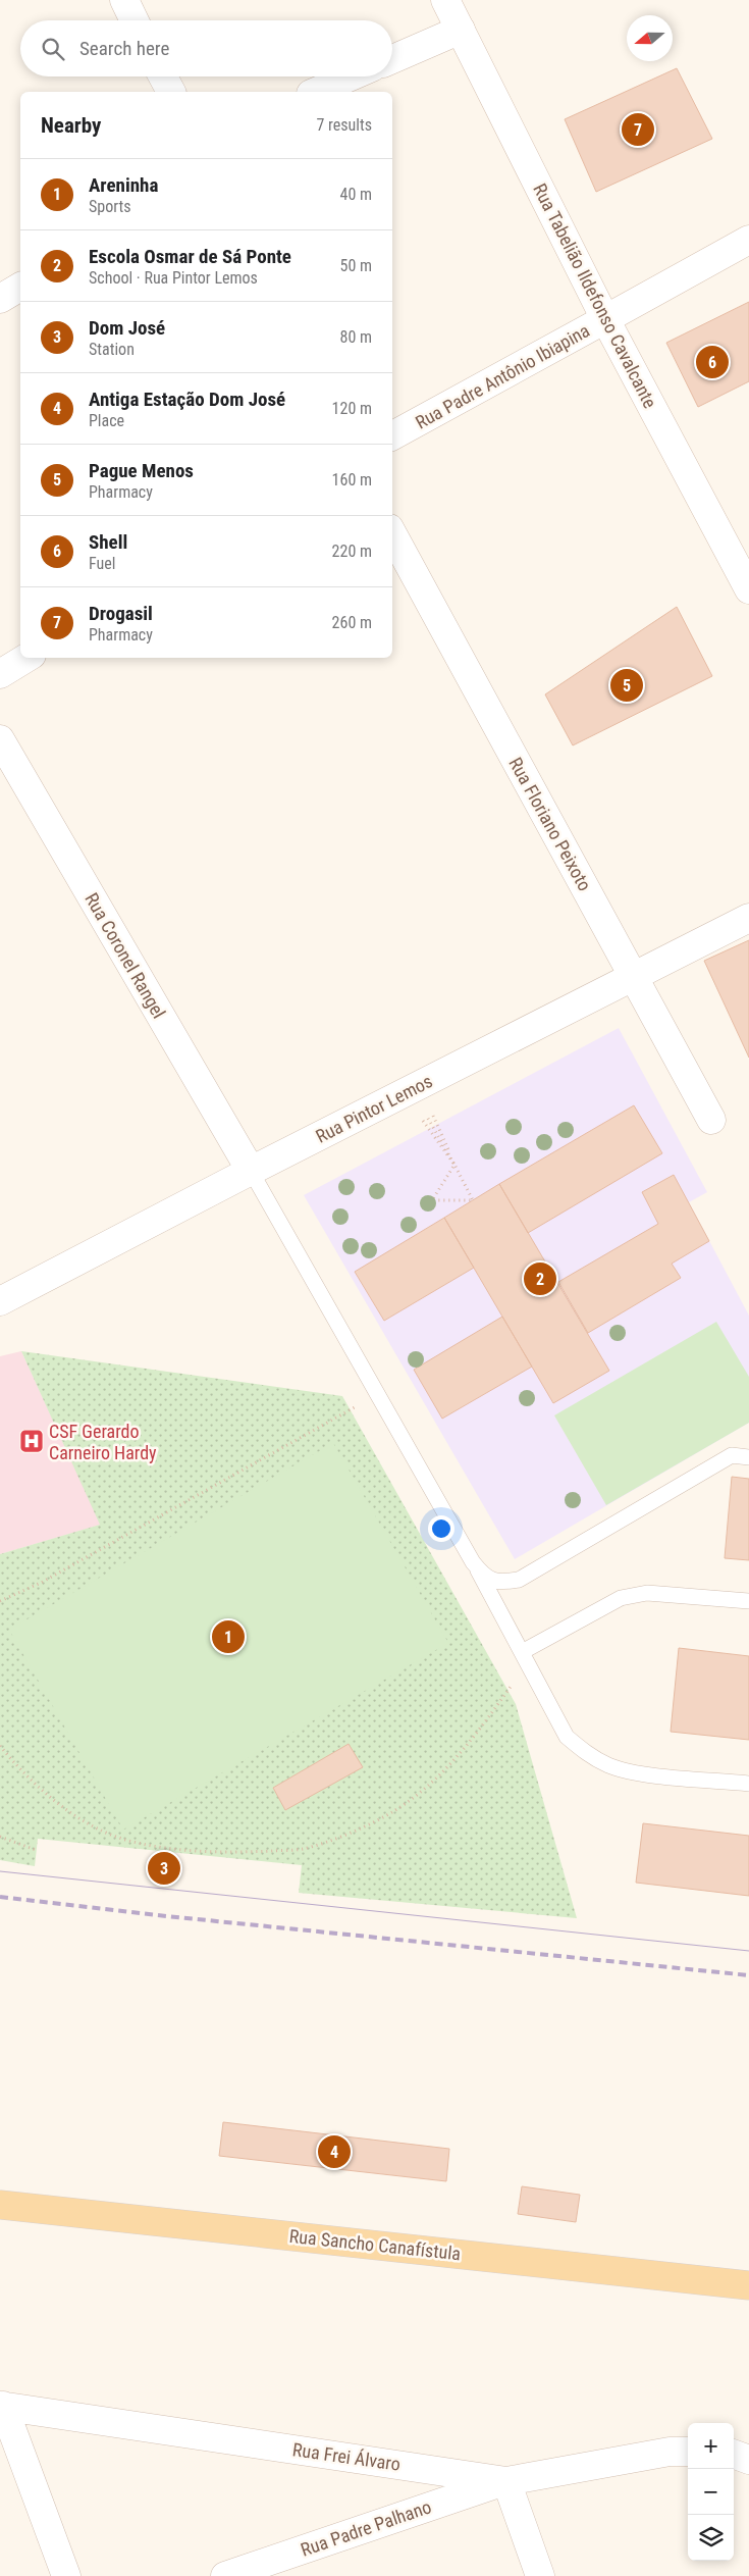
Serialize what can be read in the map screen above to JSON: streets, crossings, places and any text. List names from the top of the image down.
{
  "streets": {
    "main road": ["Rua Sancho Canafístula"],
    "street": [
      "Rua Tabelião Ildefonso Cavalcante",
      "Rua Padre Antônio Ibiapina",
      "Rua Floriano Peixoto",
      "Rua Coronel Rangel",
      "Rua Pintor Lemos",
      "Rua Frei Álvaro",
      "Rua Padre Palhano"
    ]
  },
  "crossings": [
    ["Rua Tabelião Ildefonso Cavalcante", "Rua Padre Antônio Ibiapina"],
    ["Rua Floriano Peixoto", "Rua Pintor Lemos"],
    ["Rua Coronel Rangel", "Rua Pintor Lemos"],
    ["Rua Frei Álvaro", "Rua Padre Palhano"]
  ],
  "places": {
    "hospital": ["CSF Gerardo Carneiro Hardy"]
  },
  "north": "left",
  "page": {
    "search": "Search here",
    "heading": ["Nearby", "7 results"],
    "pins": [
      "7",
      "6",
      "5",
      "2",
      "1",
      "3",
      "4"
    ],
    "list": [
      {
        "mark": "1",
        "name": "Areninha",
        "note": "Sports",
        "value": "40 m"
      },
      {
        "mark": "2",
        "name": "Escola Osmar de Sá Ponte",
        "note": "School · Rua Pintor Lemos",
        "value": "50 m"
      },
      {
        "mark": "3",
        "name": "Dom José",
        "note": "Station",
        "value": "80 m"
      },
      {
        "mark": "4",
        "name": "Antiga Estação Dom José",
        "note": "Place",
        "value": "120 m"
      },
      {
        "mark": "5",
        "name": "Pague Menos",
        "note": "Pharmacy",
        "value": "160 m"
      },
      {
        "mark": "6",
        "name": "Shell",
        "note": "Fuel",
        "value": "220 m"
      },
      {
        "mark": "7",
        "name": "Drogasil",
        "note": "Pharmacy",
        "value": "260 m"
      }
    ],
    "map_buttons": ["+", "−"]
  }
}
